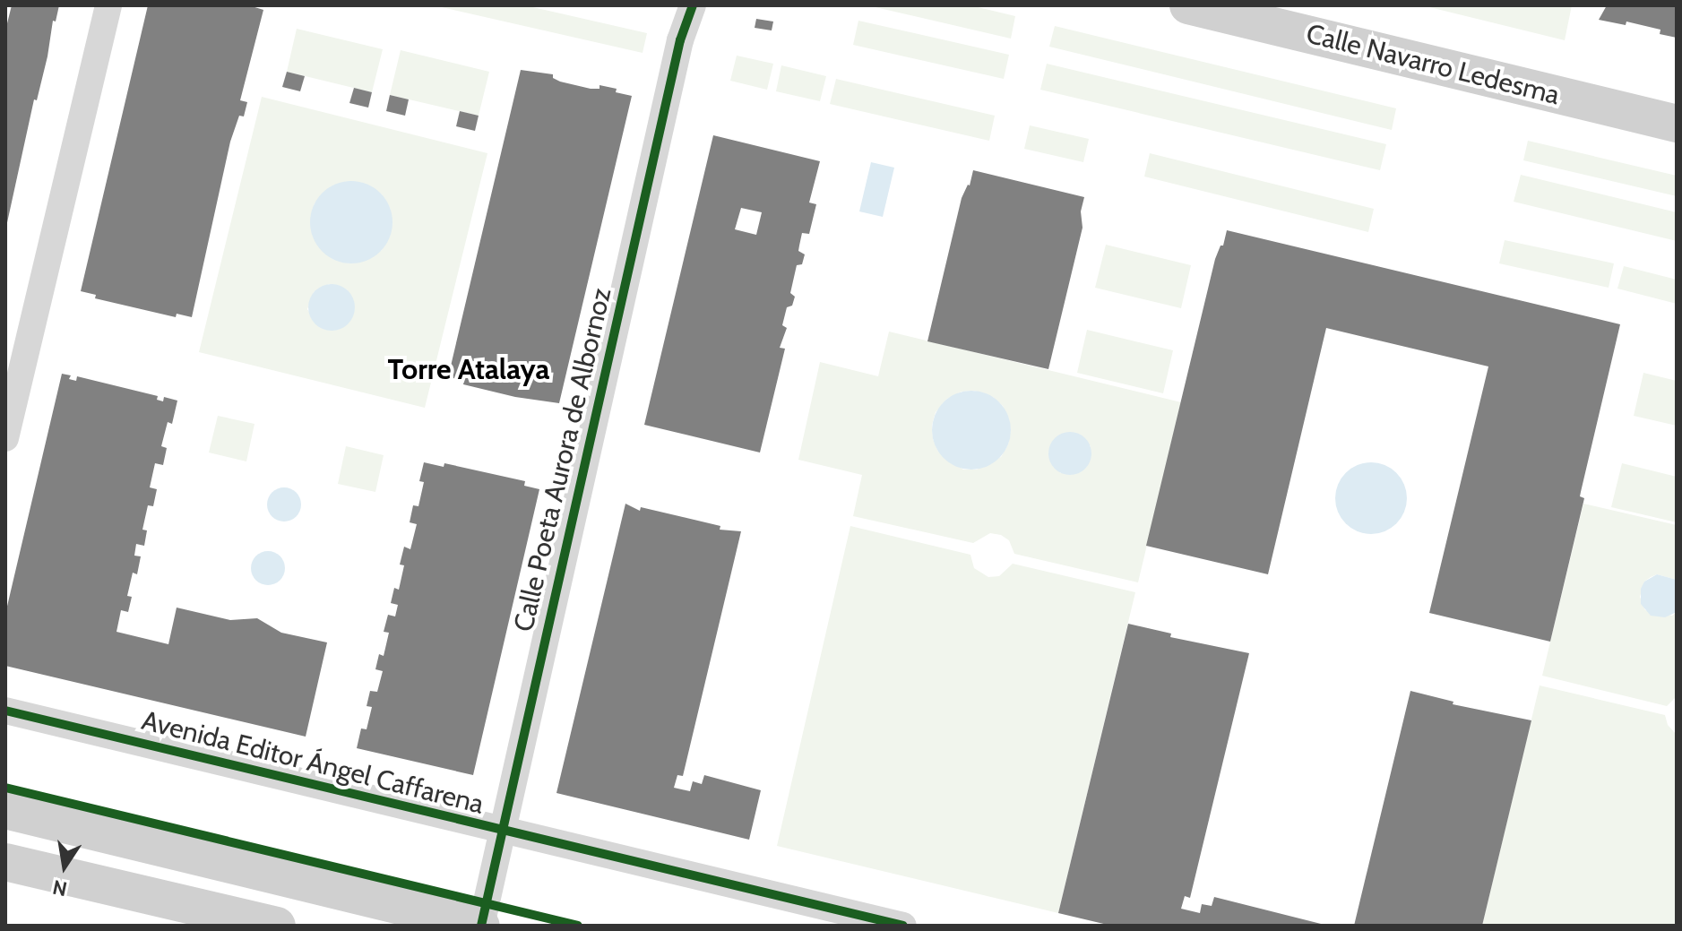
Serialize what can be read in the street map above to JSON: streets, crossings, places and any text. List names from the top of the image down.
{
  "streets": {
    "main road": ["Calle Navarro Ledesma"],
    "street": ["Calle Poeta Aurora de Albornoz", "Avenida Editor Ángel Caffarena"]
  },
  "crossings": [
    ["Calle Poeta Aurora de Albornoz", "Avenida Editor Ángel Caffarena"]
  ],
  "districts": ["Torre Atalaya"],
  "north": "bottom"
}
